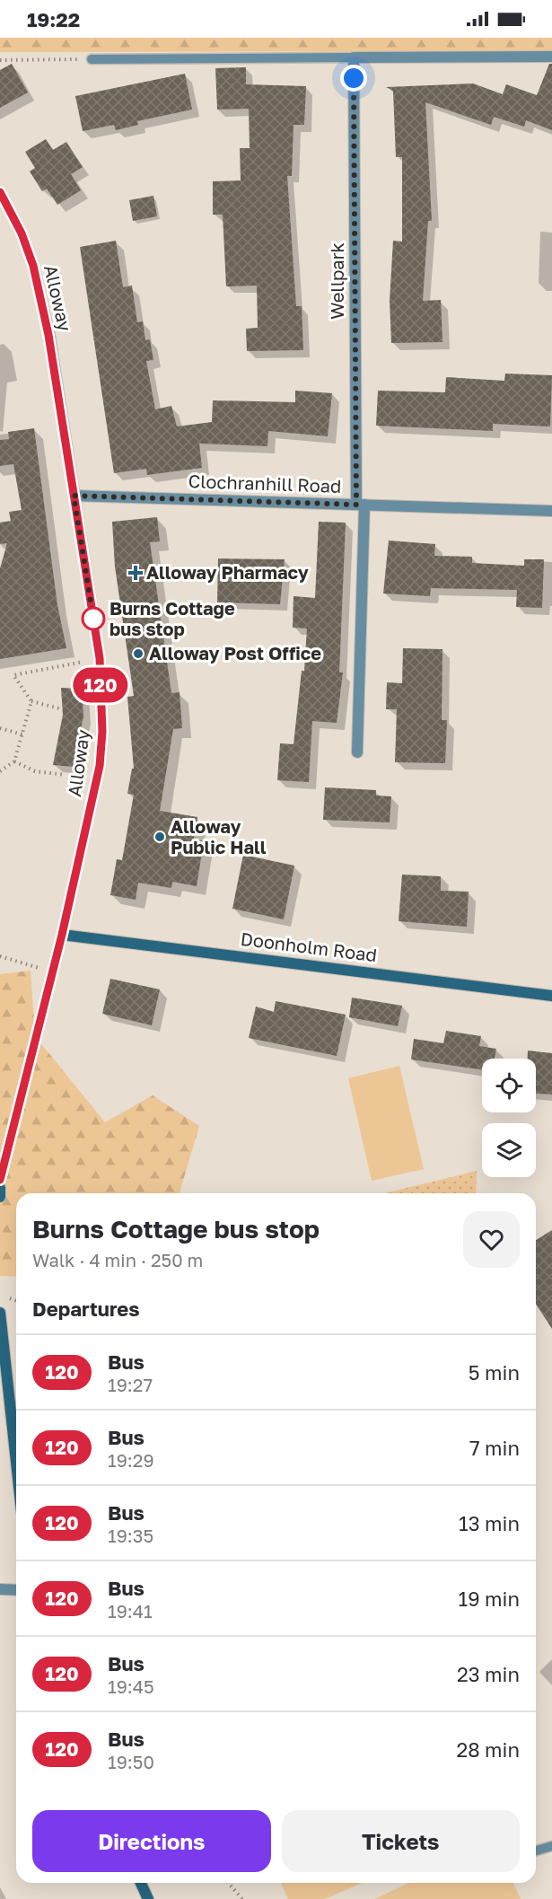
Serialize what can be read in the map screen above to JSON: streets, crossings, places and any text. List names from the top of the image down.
{
  "streets": {
    "main road": ["Alloway", "Doonholm Road"],
    "street": ["Wellpark", "Clochranhill Road"]
  },
  "crossings": [
    ["Wellpark", "Clochranhill Road"],
    ["Alloway", "Clochranhill Road"],
    ["Alloway", "Doonholm Road"]
  ],
  "places": {
    "health": ["Alloway Pharmacy"],
    "other": ["Burns Cottage bus stop", "Alloway Post Office", "Alloway Public Hall"]
  },
  "lines": ["bus line 120"],
  "page": {
    "status": "19:22",
    "on_map": "120",
    "heading": [
      ["Burns Cottage bus stop", "Walk · 4 min · 250 m"],
      "Departures"
    ],
    "list": [
      {
        "mark": "120",
        "name": "Bus",
        "note": "19:27",
        "value": "5 min"
      },
      {
        "mark": "120",
        "name": "Bus",
        "note": "19:29",
        "value": "7 min"
      },
      {
        "mark": "120",
        "name": "Bus",
        "note": "19:35",
        "value": "13 min"
      },
      {
        "mark": "120",
        "name": "Bus",
        "note": "19:41",
        "value": "19 min"
      },
      {
        "mark": "120",
        "name": "Bus",
        "note": "19:45",
        "value": "23 min"
      },
      {
        "mark": "120",
        "name": "Bus",
        "note": "19:50",
        "value": "28 min"
      }
    ],
    "buttons": ["Directions", "Tickets"]
  }
}
